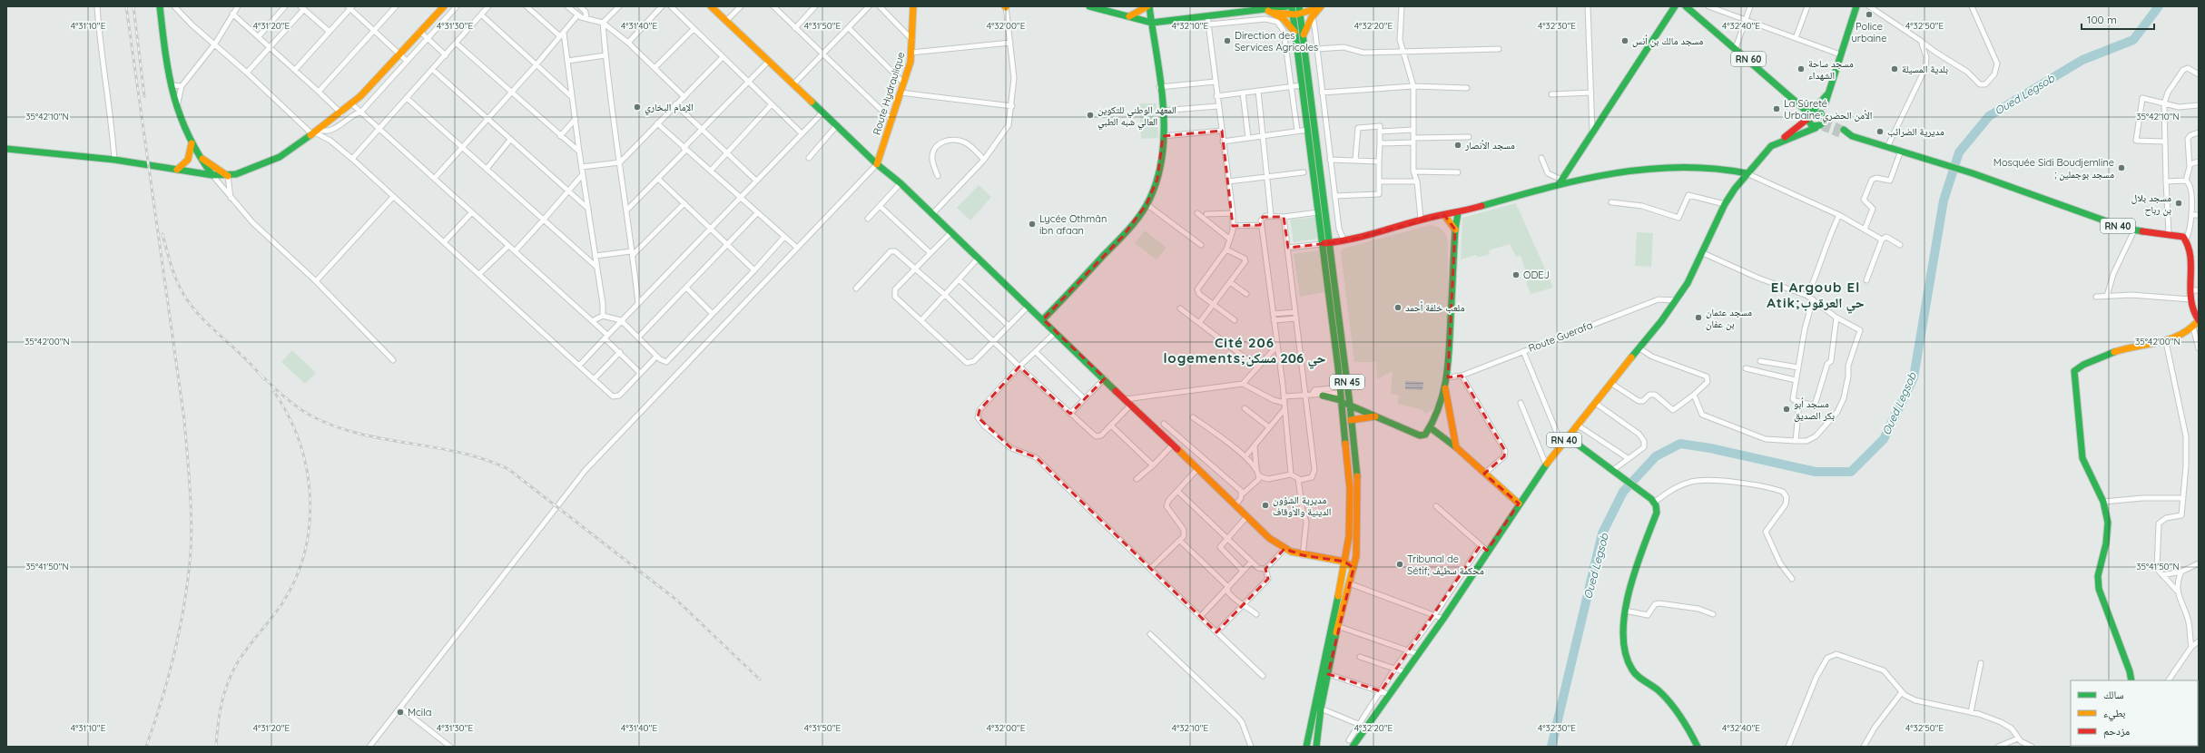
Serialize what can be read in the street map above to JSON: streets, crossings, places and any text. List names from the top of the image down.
{
  "streets": {
    "main road": [
      "RN 60",
      "Route Hydraulique",
      "RN 40",
      "RN 45"
    ],
    "street": ["Route Guerafa"]
  },
  "crossings": [
    ["RN 60", "RN 40"],
    ["RN 40", "Route Guerafa"]
  ],
  "districts": ["El Argoub El Atik;حي العرقوب", "Cité 206 logements;حي 206 مسكن"],
  "water": ["Oued Legsob"],
  "places": [
    "Police urbaine",
    "Direction des Services Agricoles",
    "مسجد مالك بن أنس",
    "مسجد ساحة الشهداء",
    "بلدية المسيلة",
    "الإمام البخاري",
    "La Sûreté Urbaine;الأمن الحضري",
    "المعهد الوطني للتكوين العالي شبه الطبي",
    "مديرية الضرائب",
    "مسجد الأنصار",
    "Mosquée Sidi Boudjemline ; مسجد بوجملين",
    "مسجد بلال بن رباح",
    "Lycée Othmân ibn afaan",
    "ODEJ",
    "ملعب خلفة أحمد",
    "مسجد عثمان بن عفان",
    "مسجد أبو بكر الصديق",
    "مديرية الشؤون الدينية والأوقاف",
    "Tribunal de Sétif; محكمة سطيف",
    "Mcila"
  ],
  "legend": ["سالك", "بطيء", "مزدحم"],
  "scale_bar": "100 m",
  "coordinates": [
    "4°31'10\"E",
    "4°31'20\"E",
    "4°31'30\"E",
    "4°31'40\"E",
    "4°31'50\"E",
    "4°32'00\"E",
    "4°32'10\"E",
    "4°32'20\"E",
    "4°32'30\"E",
    "4°32'40\"E",
    "4°32'50\"E",
    "35°42'10\"N",
    "35°42'00\"N",
    "35°41'50\"N"
  ]
}
